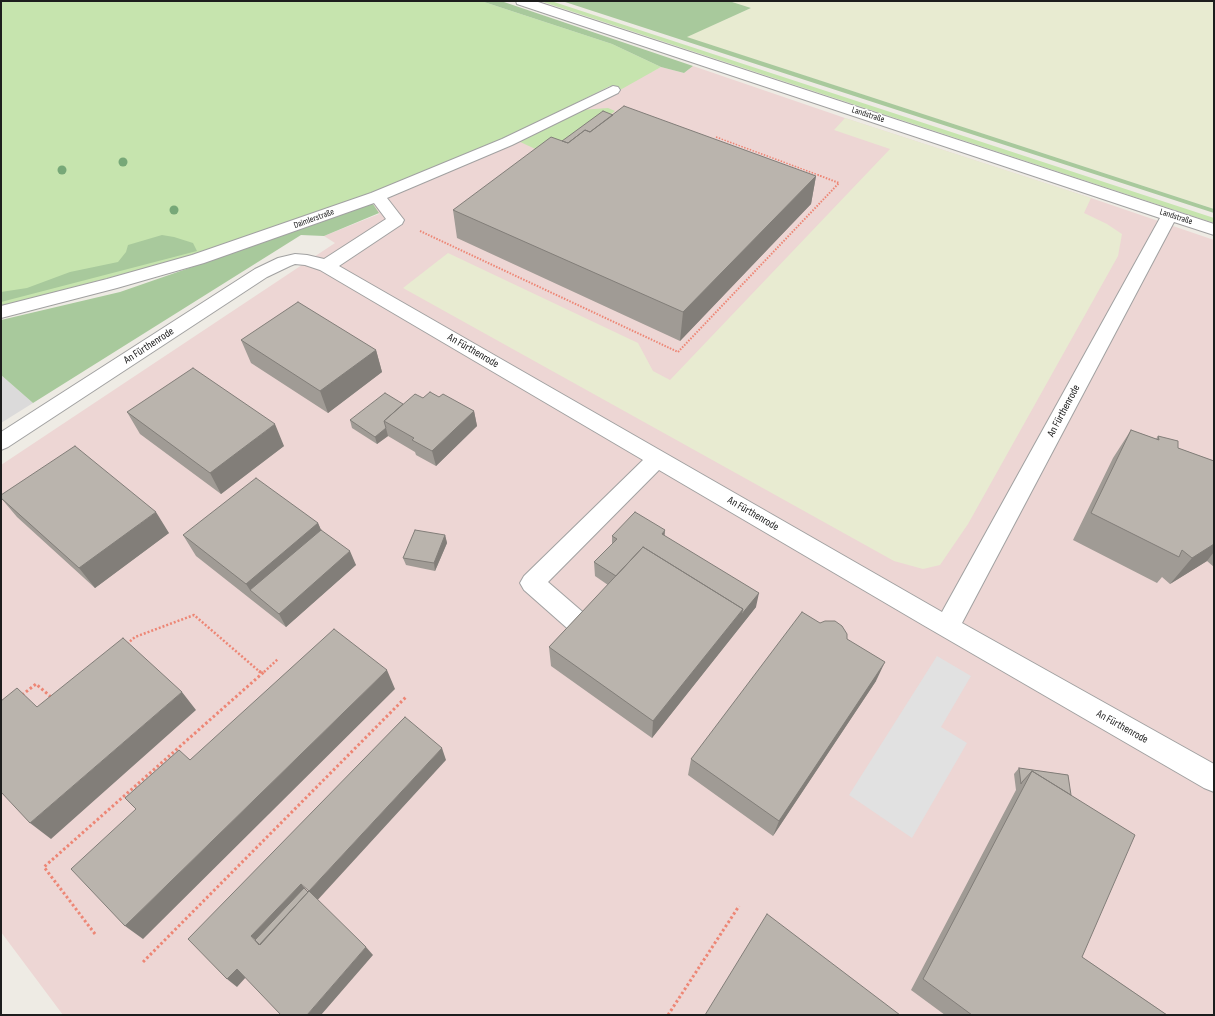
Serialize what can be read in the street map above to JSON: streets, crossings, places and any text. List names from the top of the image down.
{
  "streets": {
    "street": ["Landstraße", "Daimlerstraße", "An Fürthenrode"]
  },
  "crossings": [
    ["Landstraße", "An Fürthenrode"]
  ]
}
